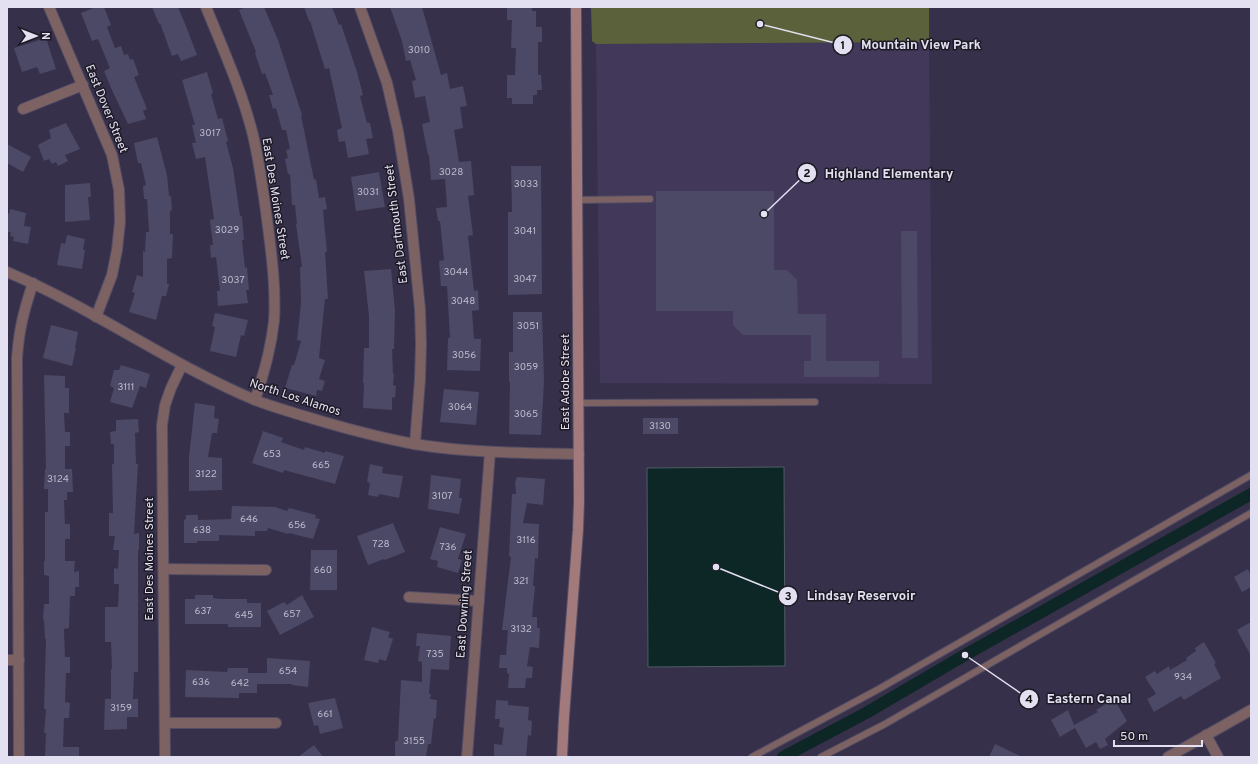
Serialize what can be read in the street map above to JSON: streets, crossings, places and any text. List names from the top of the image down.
{
  "streets": {
    "street": [
      "East Dover Street",
      "East Des Moines Street",
      "East Dartmouth Street",
      "East Adobe Street",
      "North Los Alamos",
      "East Downing Street"
    ]
  },
  "crossings": [
    ["East Dover Street", "North Los Alamos"],
    ["East Des Moines Street", "North Los Alamos"],
    ["East Dartmouth Street", "North Los Alamos"],
    ["East Adobe Street", "North Los Alamos"],
    ["North Los Alamos", "East Downing Street"]
  ],
  "places": [
    "Mountain View Park",
    "Highland Elementary",
    "Lindsay Reservoir",
    "Eastern Canal"
  ],
  "house_numbers": [
    "3010",
    "3017",
    "3028",
    "3033",
    "3031",
    "3029",
    "3041",
    "3044",
    "3047",
    "3037",
    "3048",
    "3051",
    "3056",
    "3059",
    "3111",
    "3064",
    "3065",
    "3130",
    "653",
    "665",
    "3122",
    "3124",
    "3107",
    "646",
    "656",
    "638",
    "3116",
    "728",
    "736",
    "660",
    "321",
    "637",
    "657",
    "645",
    "3132",
    "735",
    "654",
    "934",
    "636",
    "642",
    "3159",
    "661",
    "3155"
  ],
  "scale_bar": "50 m",
  "north": "right"
}
